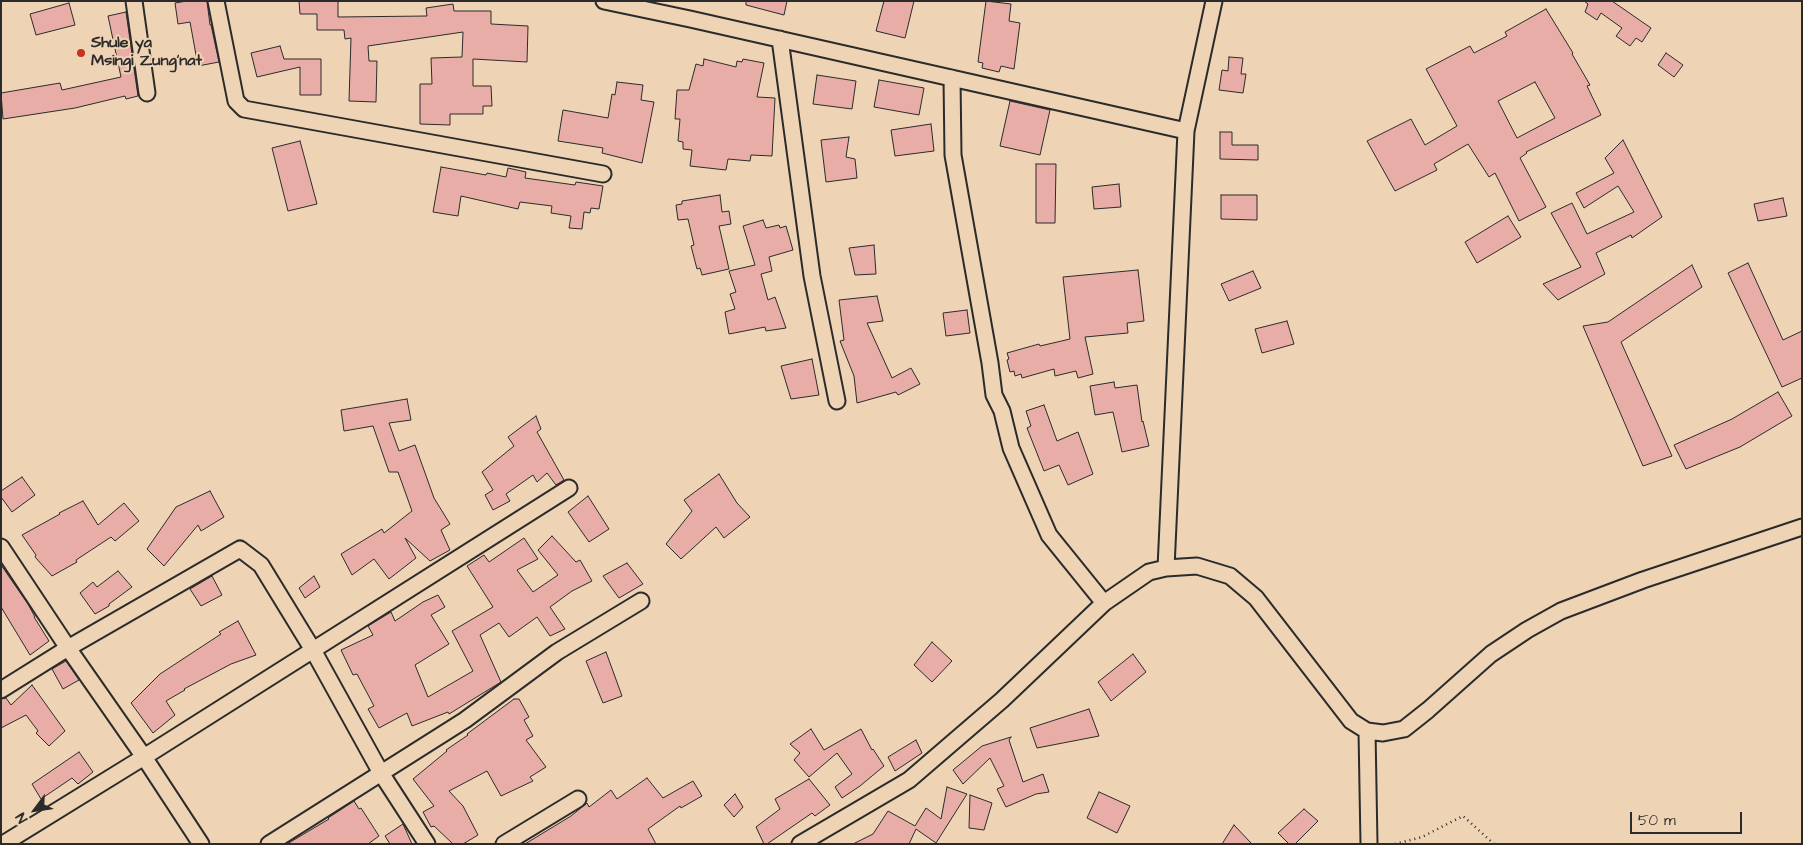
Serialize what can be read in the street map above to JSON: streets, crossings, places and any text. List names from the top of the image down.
{
  "places": ["Shule ya Msingi Zung'nat"],
  "scale_bar": "50 m",
  "north": "bottom left"
}
